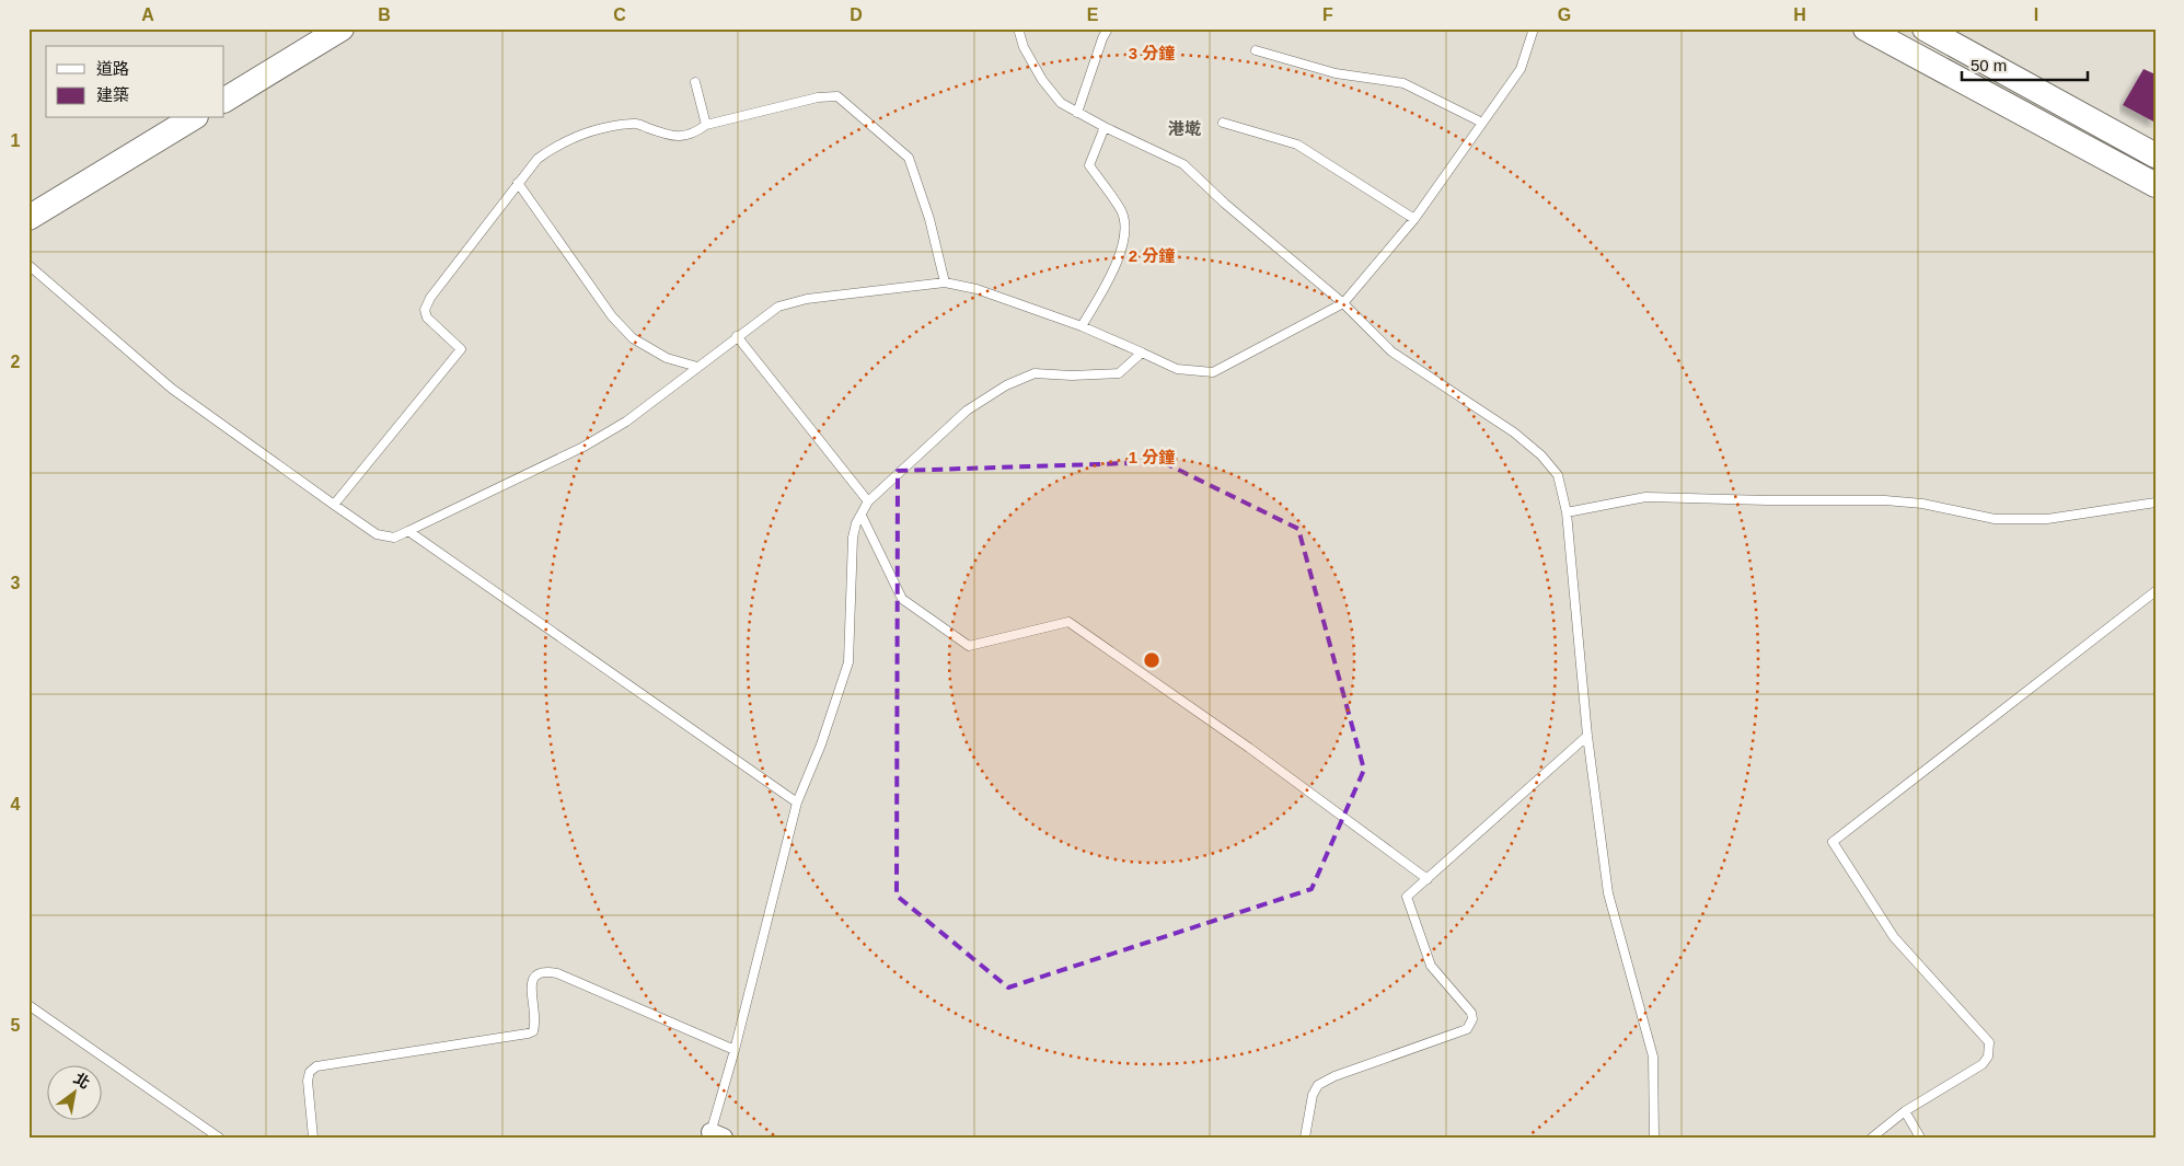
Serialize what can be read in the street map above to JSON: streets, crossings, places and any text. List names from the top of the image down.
{
  "districts": ["港墘"],
  "legend": ["道路", "建築"],
  "scale_bar": "50 m",
  "north": "top right",
  "grid": {
    "columns": [
      "A",
      "B",
      "C",
      "D",
      "E",
      "F",
      "G",
      "H",
      "I"
    ],
    "rows": [
      "1",
      "2",
      "3",
      "4",
      "5"
    ]
  },
  "rings": ["3 分鐘", "2 分鐘", "1 分鐘"]
}
